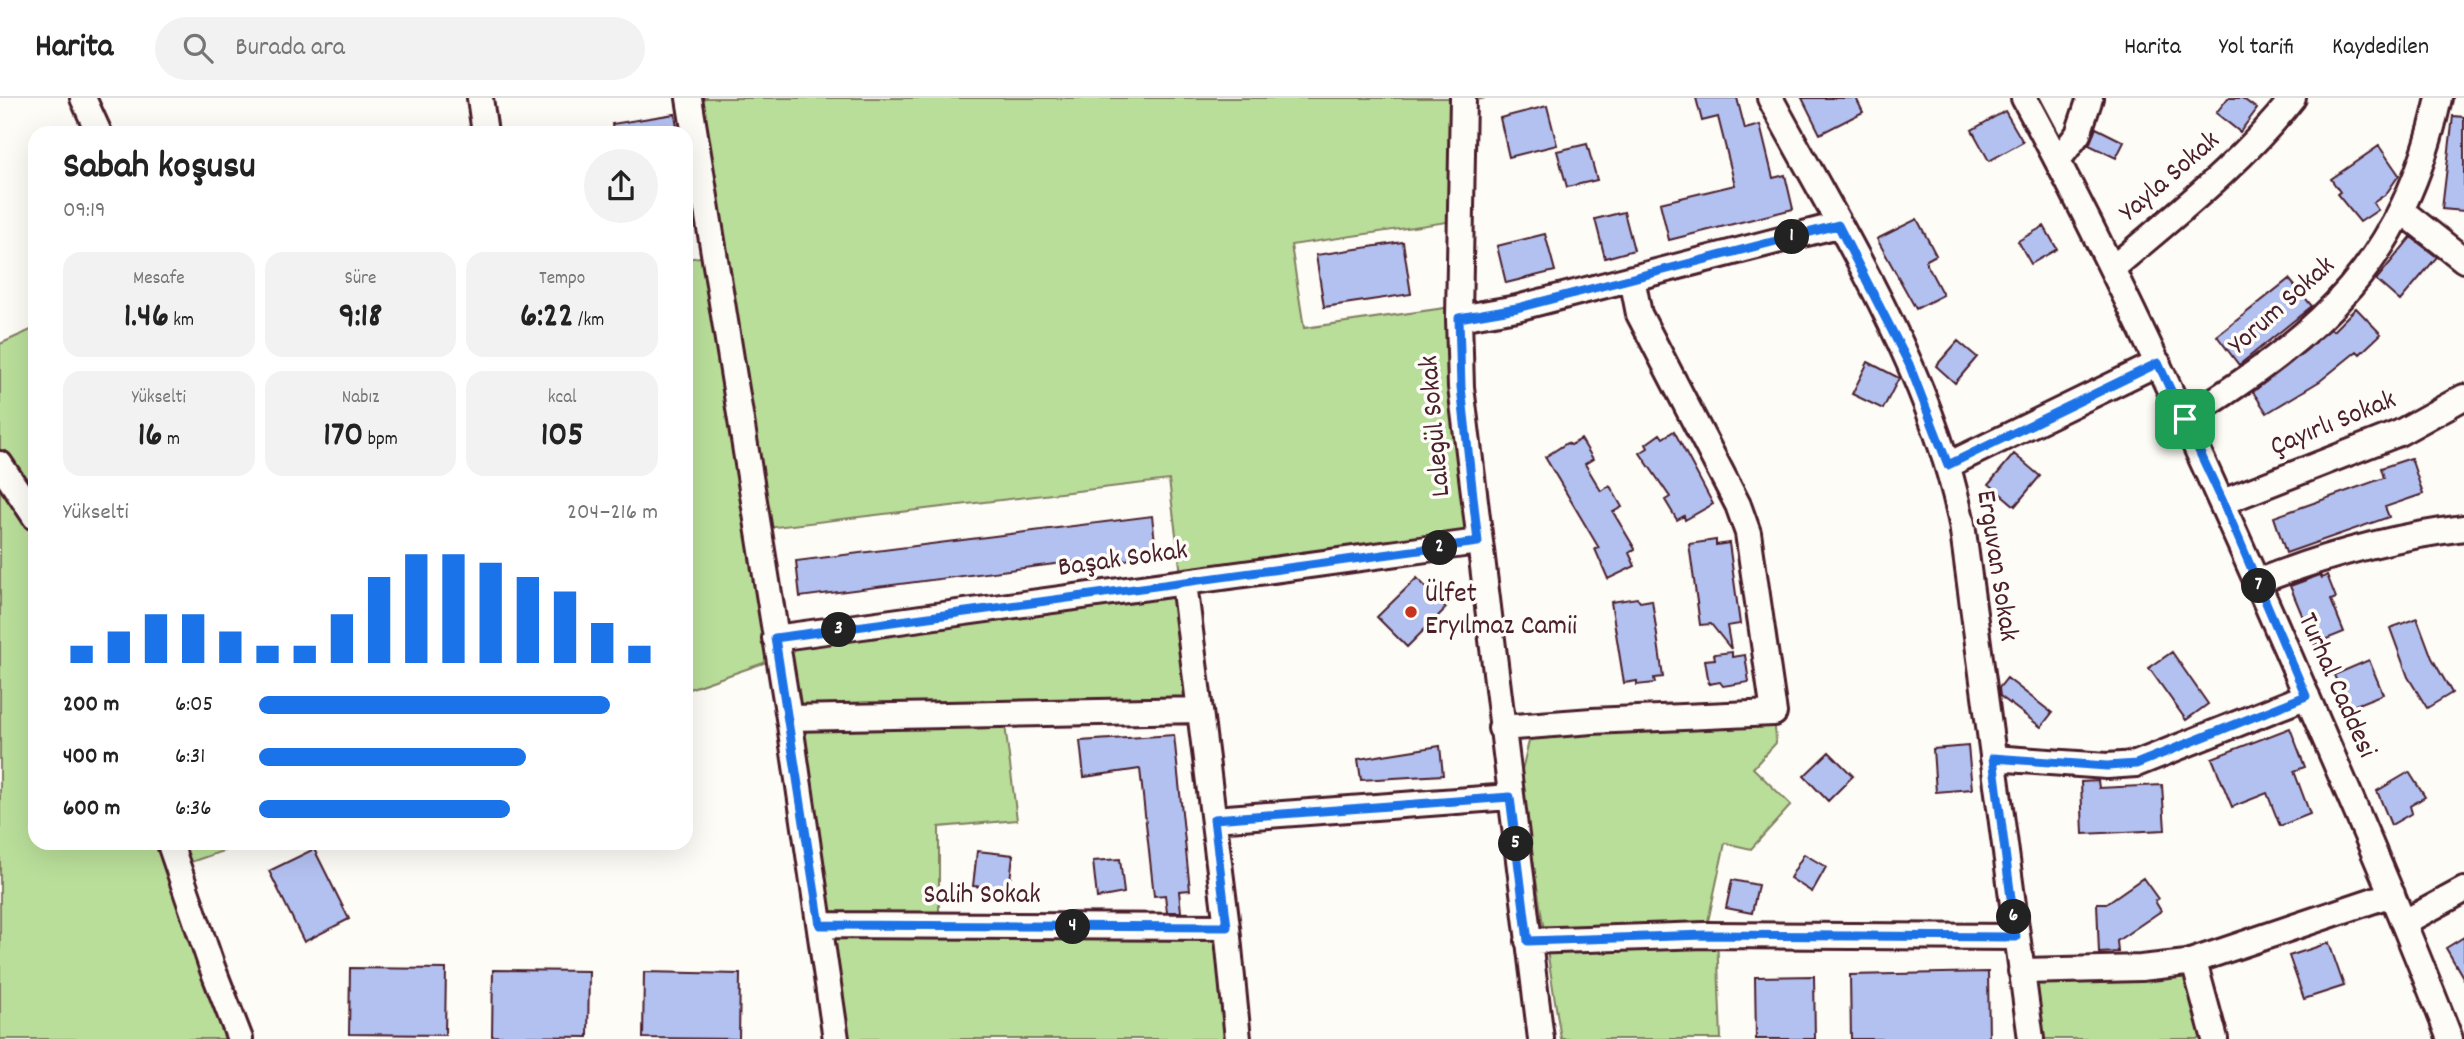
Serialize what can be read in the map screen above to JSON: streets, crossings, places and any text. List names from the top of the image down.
{
  "streets": {
    "street": [
      "Yayla Sokak",
      "Yorum Sokak",
      "Çayırlı Sokak",
      "Lalegül Sokak",
      "Başak Sokak",
      "Erguvan Sokak",
      "Turhal Caddesi",
      "Salih Sokak"
    ]
  },
  "crossings": [
    ["Yayla Sokak", "Turhal Caddesi"],
    ["Yorum Sokak", "Turhal Caddesi"],
    ["Çayırlı Sokak", "Turhal Caddesi"],
    ["Lalegül Sokak", "Başak Sokak"]
  ],
  "places": ["Ülfet Eryılmaz Camii"],
  "page": {
    "header": "Harita",
    "search": "Burada ara",
    "nav": ["Harita", "Yol tarifi", "Kaydedilen"],
    "heading": ["Sabah koşusu", "09:19"],
    "pins": [
      "1",
      "2",
      "7",
      "3",
      "5",
      "6",
      "4"
    ],
    "stats": [
      ["Mesafe", "1.46 km"],
      ["Süre", "9:18"],
      ["Tempo", "6:22 /km"],
      ["Yükselti", "16 m"],
      ["Nabız", "170 bpm"],
      ["kcal", "105"]
    ],
    "chart": ["Yükselti", "204–216 m"],
    "list": [
      {
        "name": "200 m",
        "note": "6:05"
      },
      {
        "name": "400 m",
        "note": "6:31"
      },
      {
        "name": "600 m",
        "note": "6:36"
      }
    ]
  }
}
